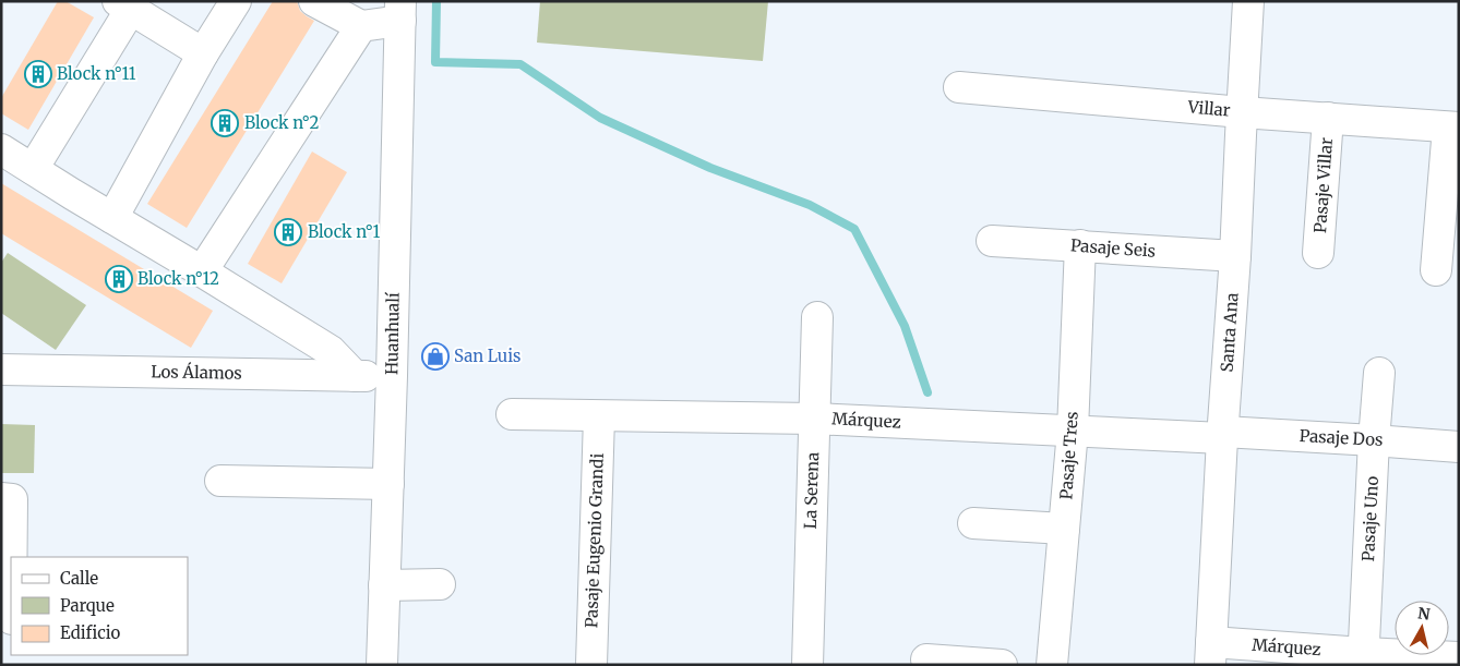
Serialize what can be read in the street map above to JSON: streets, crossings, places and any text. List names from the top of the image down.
{
  "streets": {
    "street": [
      "Villar",
      "Pasaje Villar",
      "Pasaje Seis",
      "Santa Ana",
      "Huanhualí",
      "Los Álamos",
      "Márquez",
      "Pasaje Dos",
      "Pasaje Tres",
      "La Serena",
      "Pasaje Uno",
      "Pasaje Eugenio Grandi"
    ]
  },
  "crossings": [
    ["Villar", "Pasaje Villar"],
    ["Villar", "Santa Ana"],
    ["Pasaje Seis", "Santa Ana"],
    ["Pasaje Seis", "Pasaje Tres"],
    ["Santa Ana", "Márquez"],
    ["Santa Ana", "Pasaje Dos"],
    ["Huanhualí", "Los Álamos"],
    ["Márquez", "Pasaje Dos"],
    ["Márquez", "Pasaje Tres"],
    ["Márquez", "La Serena"],
    ["Márquez", "Pasaje Uno"],
    ["Márquez", "Pasaje Eugenio Grandi"],
    ["Pasaje Dos", "Pasaje Uno"]
  ],
  "places": {
    "building": [
      "Block n°11",
      "Block n°2",
      "Block n°1",
      "Block n°12"
    ],
    "shop": ["San Luis"]
  },
  "legend": ["Calle", "Parque", "Edificio"],
  "north": "top"
}
